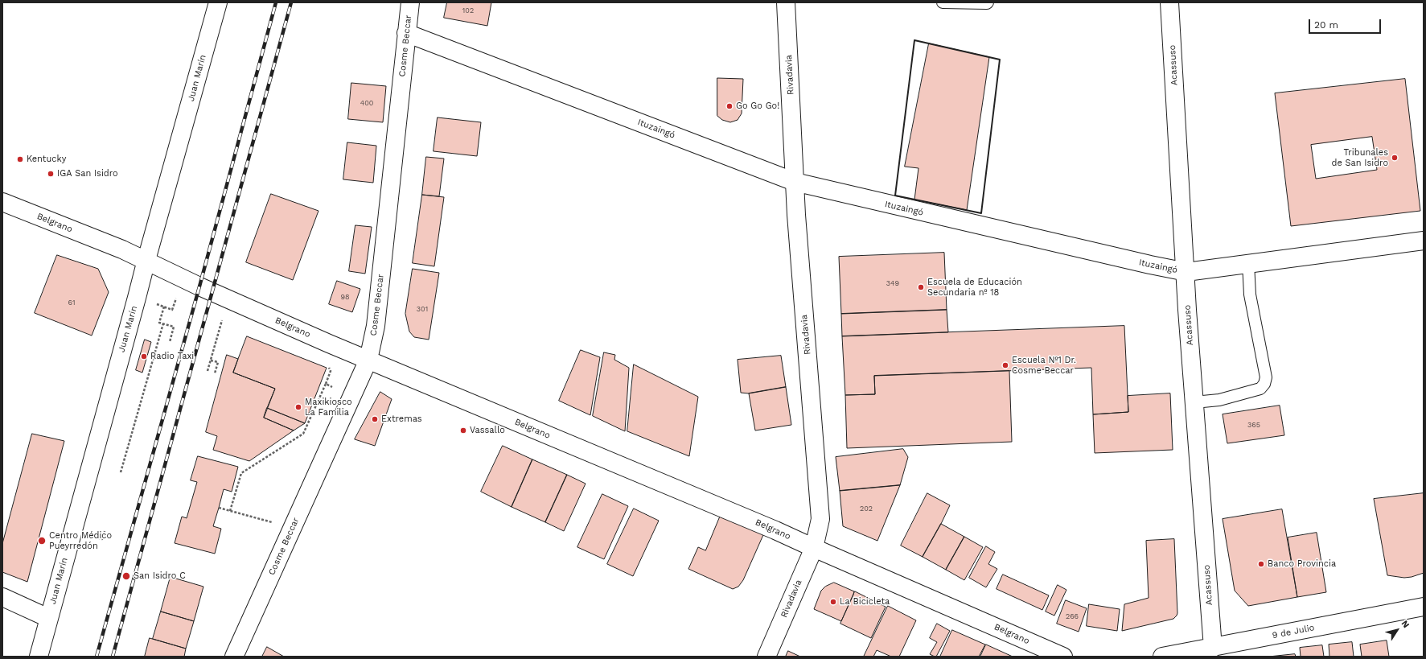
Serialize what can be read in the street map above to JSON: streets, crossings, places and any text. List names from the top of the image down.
{
  "streets": {
    "street": [
      "Cosme Beccar",
      "Acassuso",
      "Rivadavia",
      "Juan Marín",
      "Ituzaingó",
      "Belgrano",
      "9 de Julio"
    ]
  },
  "crossings": [
    ["Cosme Beccar", "Ituzaingó"],
    ["Cosme Beccar", "Belgrano"],
    ["Acassuso", "Ituzaingó"],
    ["Acassuso", "9 de Julio"],
    ["Rivadavia", "Ituzaingó"],
    ["Rivadavia", "Belgrano"],
    ["Juan Marín", "Belgrano"]
  ],
  "places": [
    "Go Go Go!",
    "Tribunales de San Isidro",
    "Kentucky",
    "IGA San Isidro",
    "Escuela de Educación Secundaria nº 18",
    "Radio Taxi",
    "Escuela Nº1 Dr. Cosme Beccar",
    "Maxikiosco La Familia",
    "Extremas",
    "Vassallo",
    "Centro Médico Pueyrredón",
    "Banco Provincia",
    "San Isidro C",
    "La Bicicleta"
  ],
  "house_numbers": [
    "102",
    "400",
    "349",
    "98",
    "61",
    "301",
    "365",
    "202",
    "266"
  ],
  "scale_bar": "20 m",
  "north": "top right"
}
